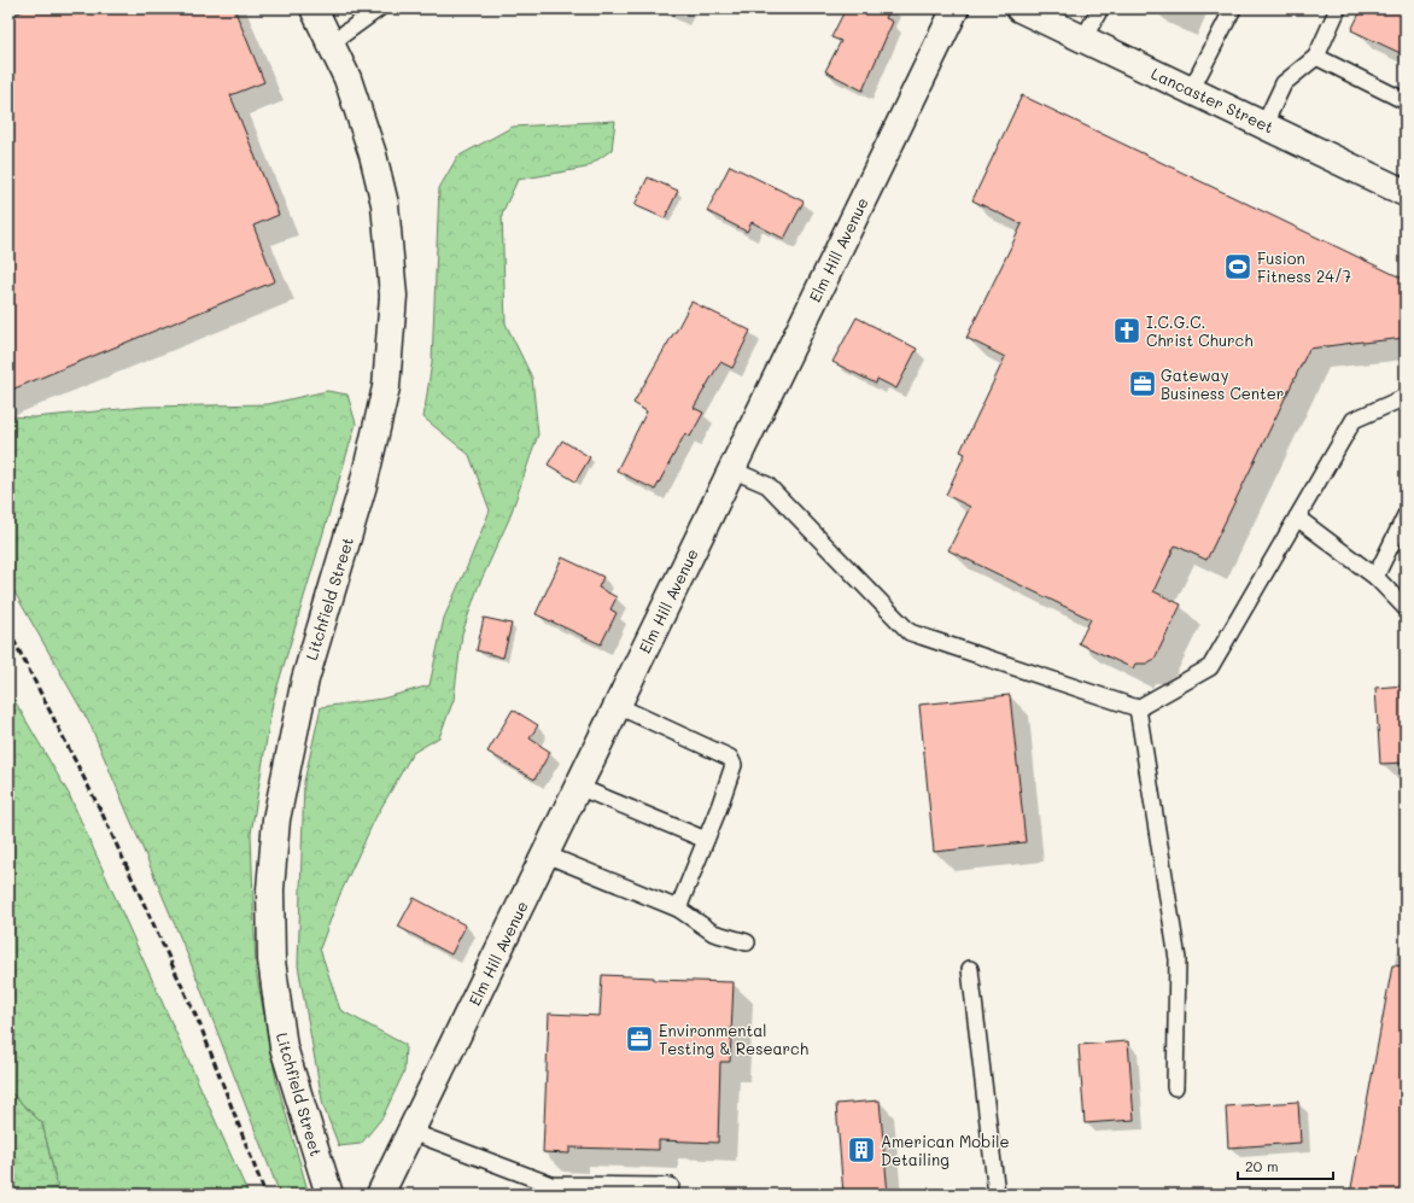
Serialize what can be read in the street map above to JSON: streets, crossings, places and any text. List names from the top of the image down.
{
  "streets": {
    "main road": ["Lancaster Street", "Elm Hill Avenue", "Litchfield Street"]
  },
  "places": {
    "sports": ["Fusion Fitness 24/7"],
    "church": ["I.C.G.C. Christ Church"],
    "office": ["Gateway Business Center", "Environmental Testing & Research"],
    "building": ["American Mobile Detailing"]
  },
  "scale_bar": "20 m"
}
